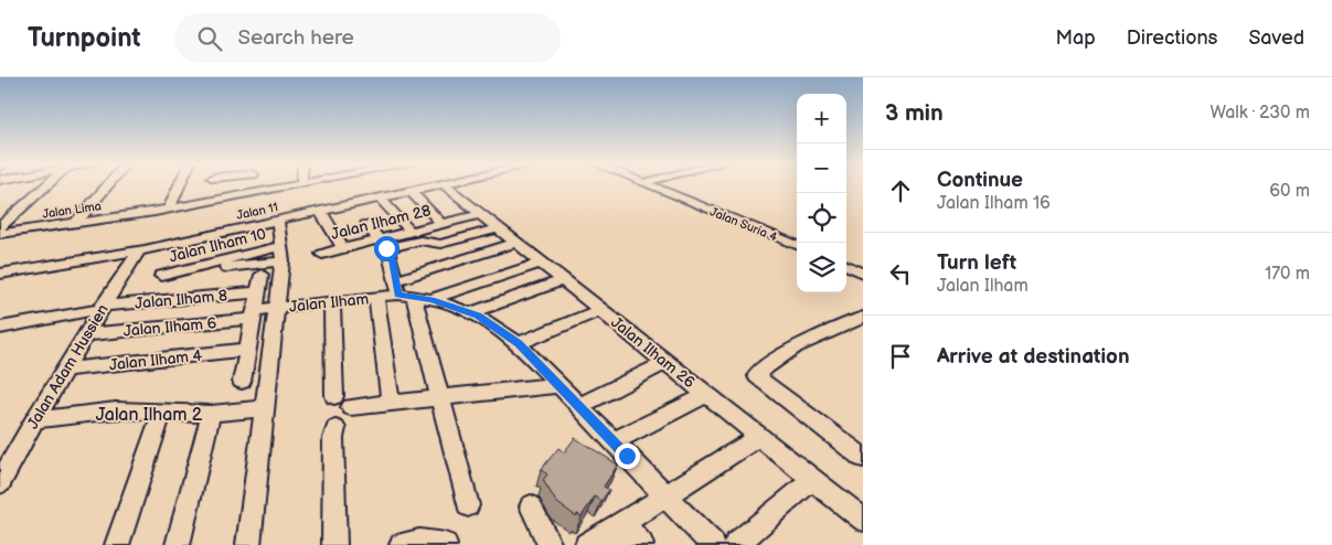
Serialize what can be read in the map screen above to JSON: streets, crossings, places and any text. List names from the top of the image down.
{
  "streets": {
    "street": [
      "Jalan Lima",
      "Jalan 11",
      "Jalan Ilham 28",
      "Jalan Suria 4",
      "Jalan Ilham 10",
      "Jalan Ilham 8",
      "Jalan Ilham",
      "Jalan Ilham 6",
      "Jalan Ilham 26",
      "Jalan Ilham 4",
      "Jalan Adam Hussien",
      "Jalan Ilham 2"
    ]
  },
  "crossings": [
    ["Jalan 11", "Jalan Ilham"],
    ["Jalan 11", "Jalan Adam Hussien"],
    ["Jalan Ilham 28", "Jalan Ilham 26"],
    ["Jalan Ilham 10", "Jalan Ilham"],
    ["Jalan Ilham 8", "Jalan Adam Hussien"],
    ["Jalan Ilham", "Jalan Ilham 6"],
    ["Jalan Ilham", "Jalan Ilham 2"],
    ["Jalan Ilham 6", "Jalan Adam Hussien"],
    ["Jalan Ilham 4", "Jalan Adam Hussien"],
    ["Jalan Adam Hussien", "Jalan Ilham 2"]
  ],
  "page": {
    "header": "Turnpoint",
    "search": "Search here",
    "nav": ["Map", "Directions", "Saved"],
    "heading": ["3 min", "Walk · 230 m"],
    "map_buttons": ["+", "−"],
    "list": [
      ["Continue", "Jalan Ilham 16", "60 m"],
      ["Turn left", "Jalan Ilham", "170 m"],
      "Arrive at destination"
    ]
  }
}
